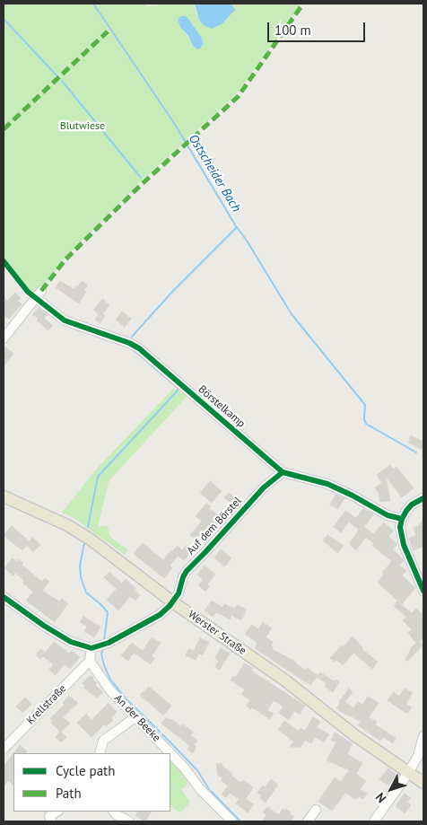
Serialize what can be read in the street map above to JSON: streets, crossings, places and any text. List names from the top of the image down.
{
  "streets": {
    "main road": ["Werster Straße"],
    "street": [
      "Börstelkamp",
      "Auf dem Börstel",
      "Krellstraße",
      "An der Beeke"
    ]
  },
  "crossings": [
    ["Börstelkamp", "Auf dem Börstel"],
    ["Auf dem Börstel", "Werster Straße"],
    ["Krellstraße", "An der Beeke"]
  ],
  "water": ["Ostscheider Bach"],
  "parks": ["Blutwiese"],
  "legend": ["Cycle path", "Path"],
  "scale_bar": "100 m",
  "north": "bottom left"
}
